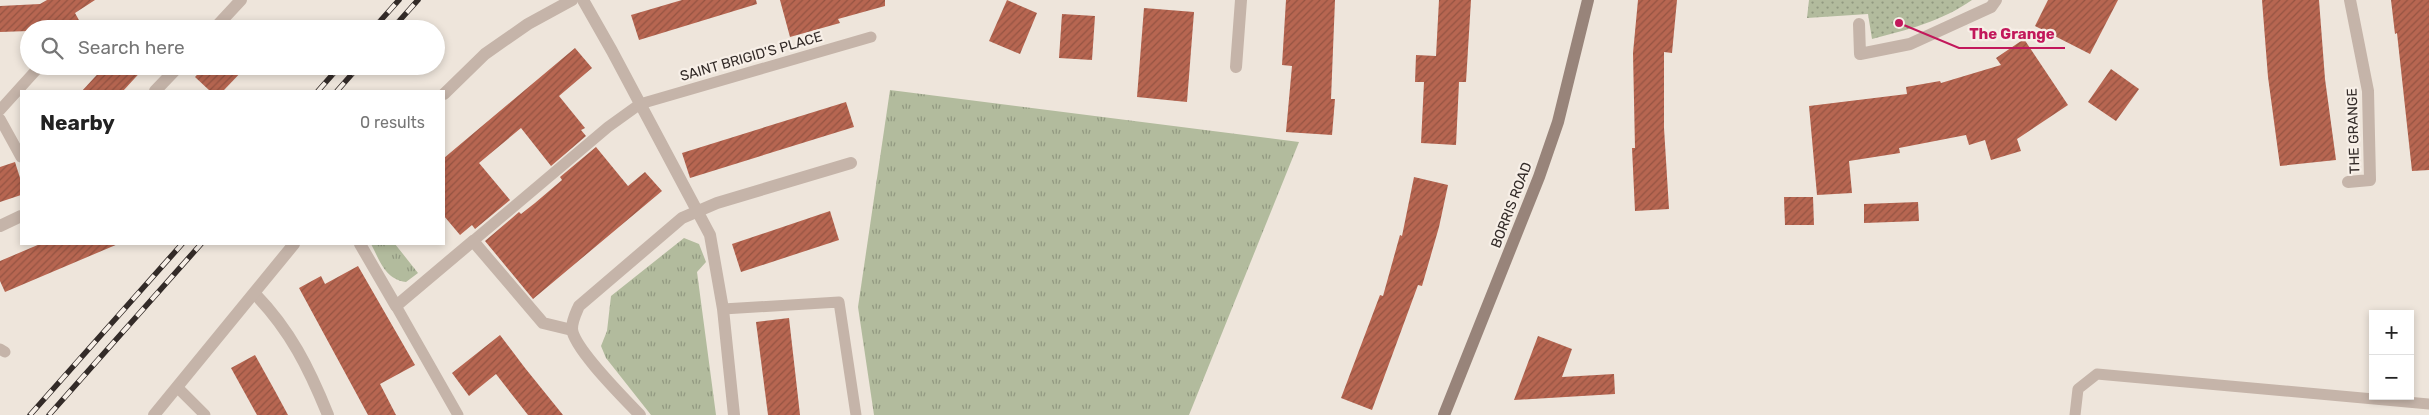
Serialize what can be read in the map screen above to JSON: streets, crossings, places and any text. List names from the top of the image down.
{
  "streets": {
    "street": ["THE GRANGE", "BORRIS ROAD"],
    "lane": ["SAINT BRIGID'S PLACE"]
  },
  "places": ["The Grange"],
  "page": {
    "search": "Search here",
    "heading": ["Nearby", "0 results"],
    "map_buttons": ["+", "−"]
  }
}
